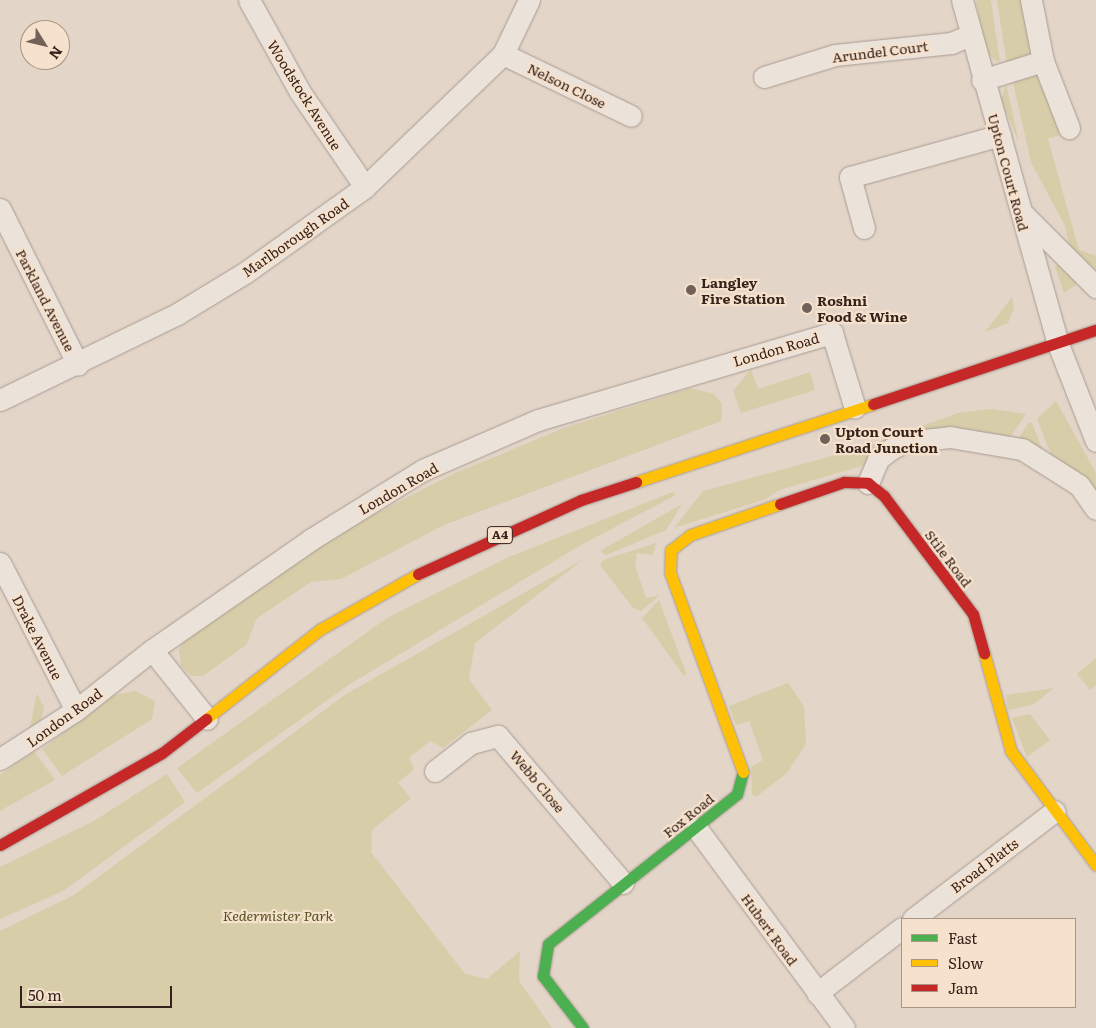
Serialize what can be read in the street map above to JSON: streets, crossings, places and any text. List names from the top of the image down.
{
  "streets": {
    "street": [
      "Arundel Court",
      "Nelson Close",
      "Woodstock Avenue",
      "Upton Court Road",
      "Marlborough Road",
      "Parkland Avenue",
      "London Road",
      "A4",
      "Stile Road",
      "Drake Avenue",
      "Webb Close",
      "Fox Road",
      "Broad Platts",
      "Hubert Road"
    ]
  },
  "crossings": [
    ["Arundel Court", "Upton Court Road"],
    ["Nelson Close", "Marlborough Road"],
    ["Woodstock Avenue", "Marlborough Road"],
    ["Upton Court Road", "A4"],
    ["Marlborough Road", "Parkland Avenue"],
    ["London Road", "A4"],
    ["London Road", "Drake Avenue"],
    ["Stile Road", "Fox Road"],
    ["Stile Road", "Broad Platts"],
    ["Webb Close", "Fox Road"],
    ["Fox Road", "Hubert Road"]
  ],
  "parks": ["Kedermister Park"],
  "places": ["Langley Fire Station", "Roshni Food & Wine", "Upton Court Road Junction"],
  "legend": ["Fast", "Slow", "Jam"],
  "scale_bar": "50 m",
  "north": "bottom right"
}
